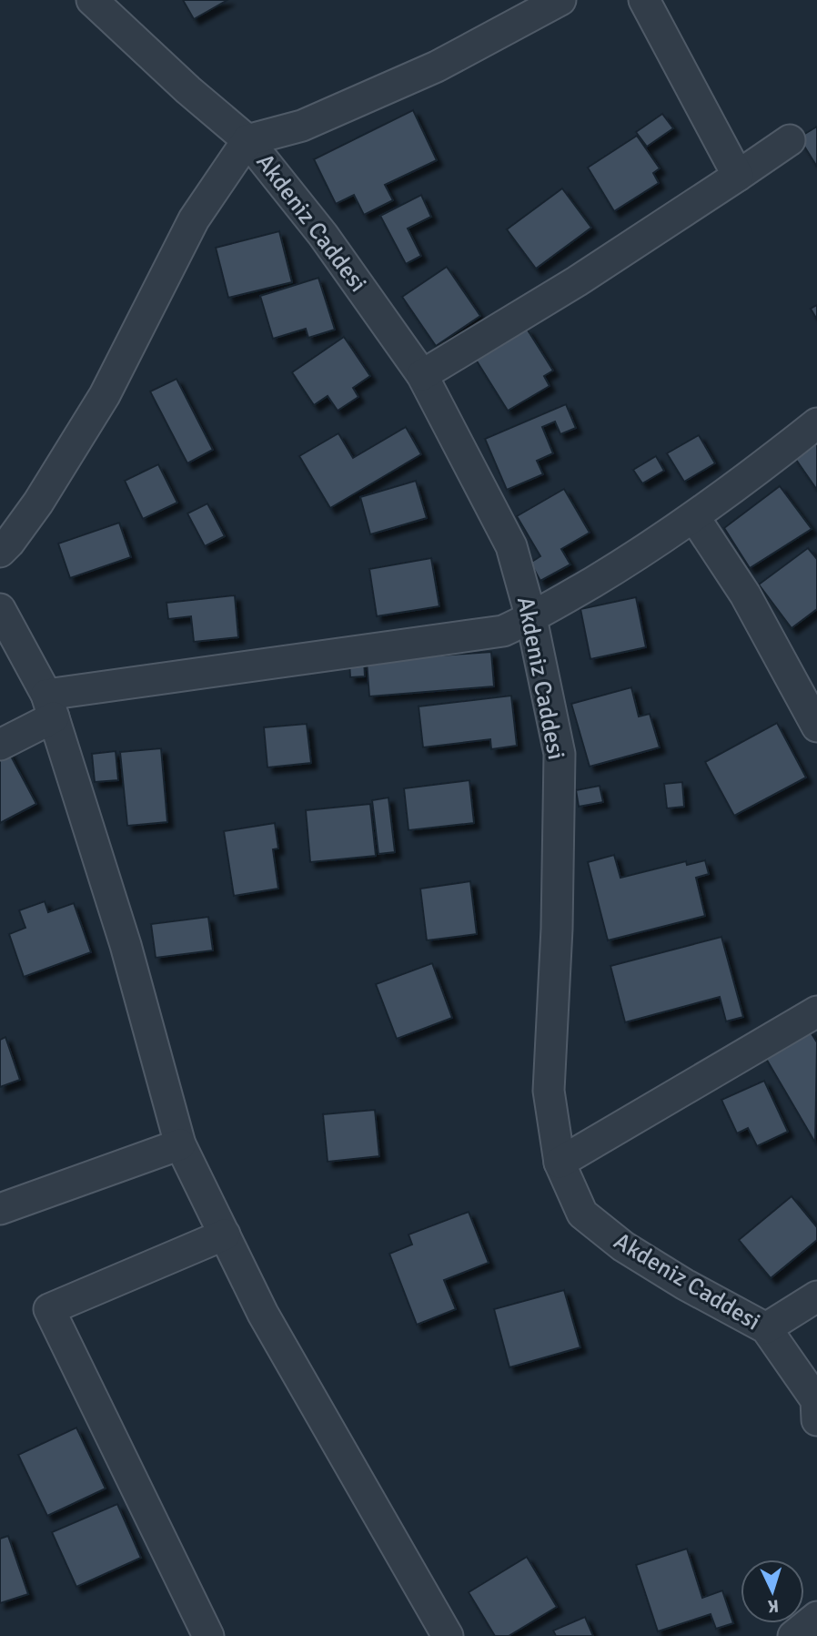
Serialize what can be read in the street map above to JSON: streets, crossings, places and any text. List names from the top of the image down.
{
  "streets": {
    "street": ["Akdeniz Caddesi"]
  },
  "north": "bottom"
}
